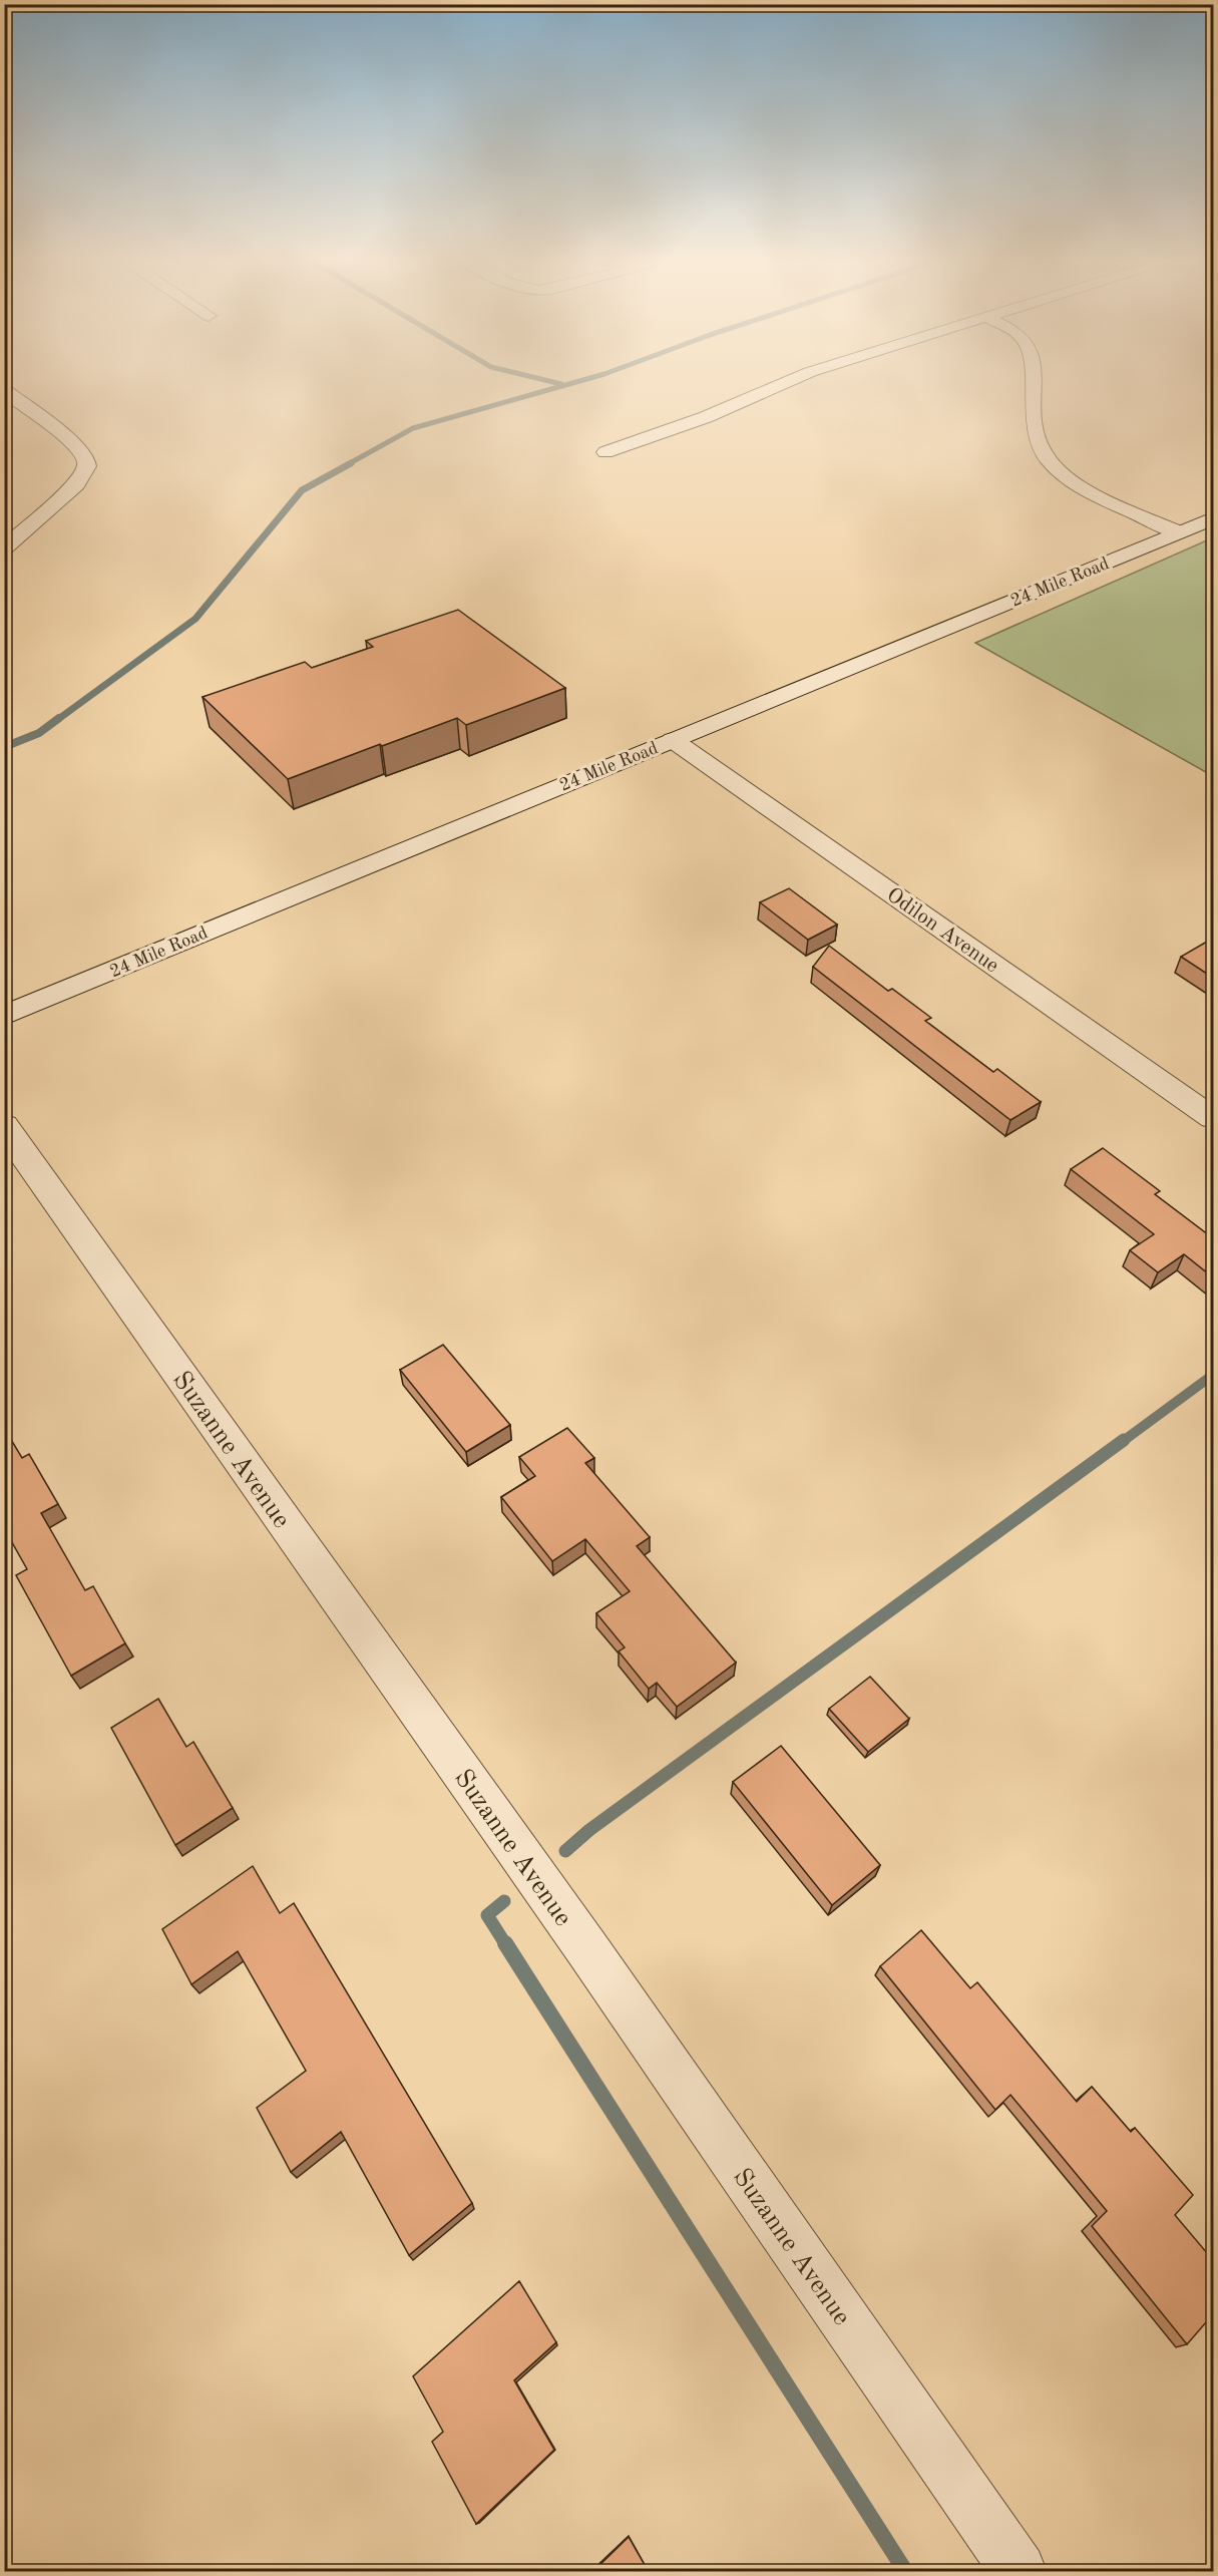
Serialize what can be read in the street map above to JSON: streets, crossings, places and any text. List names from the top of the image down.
{
  "streets": {
    "street": ["24 Mile Road", "Odilon Avenue", "Suzanne Avenue"]
  },
  "crossings": [
    ["24 Mile Road", "Odilon Avenue"]
  ]
}
